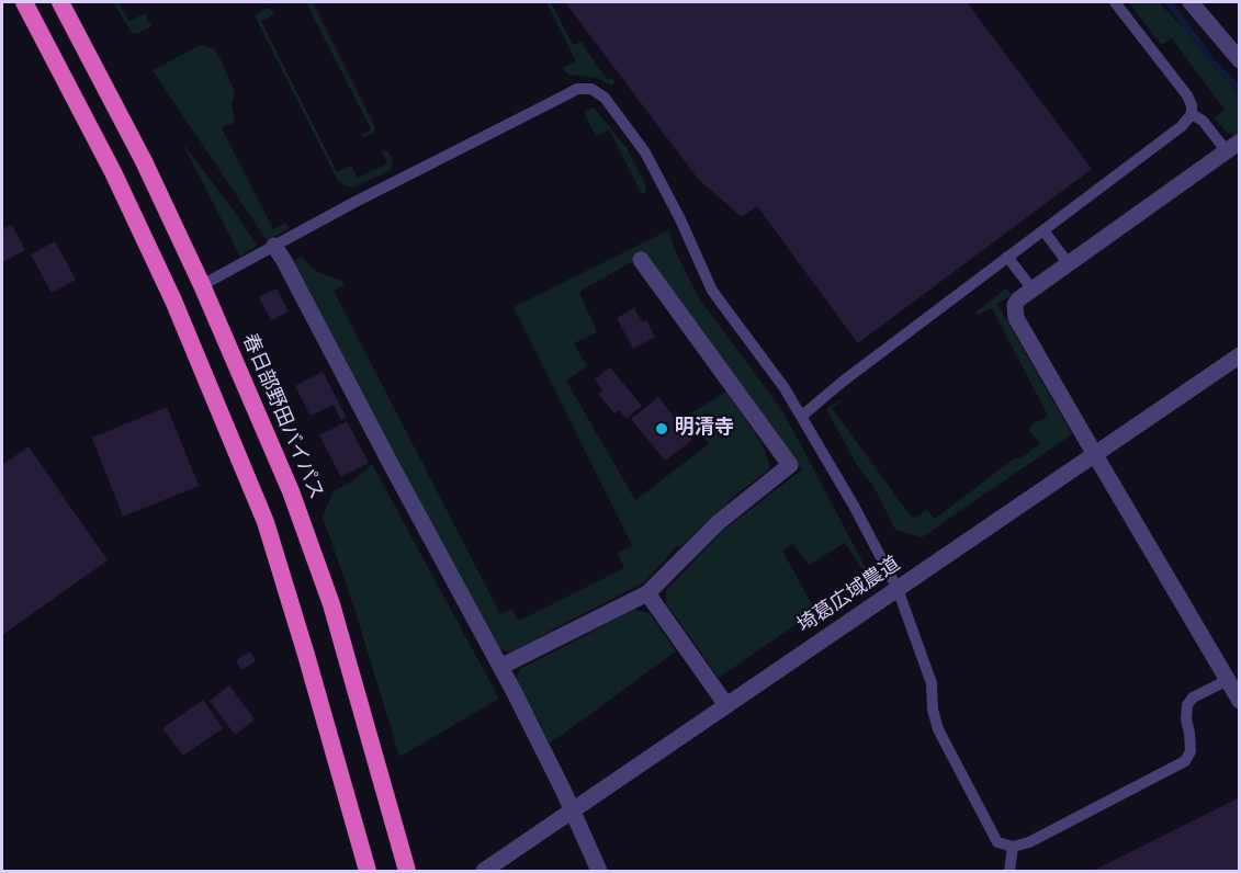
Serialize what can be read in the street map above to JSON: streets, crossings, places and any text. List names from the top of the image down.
{
  "streets": {
    "highway": ["春日部野田バイパス"],
    "street": ["埼葛広域農道"]
  },
  "places": ["明清寺"]
}
